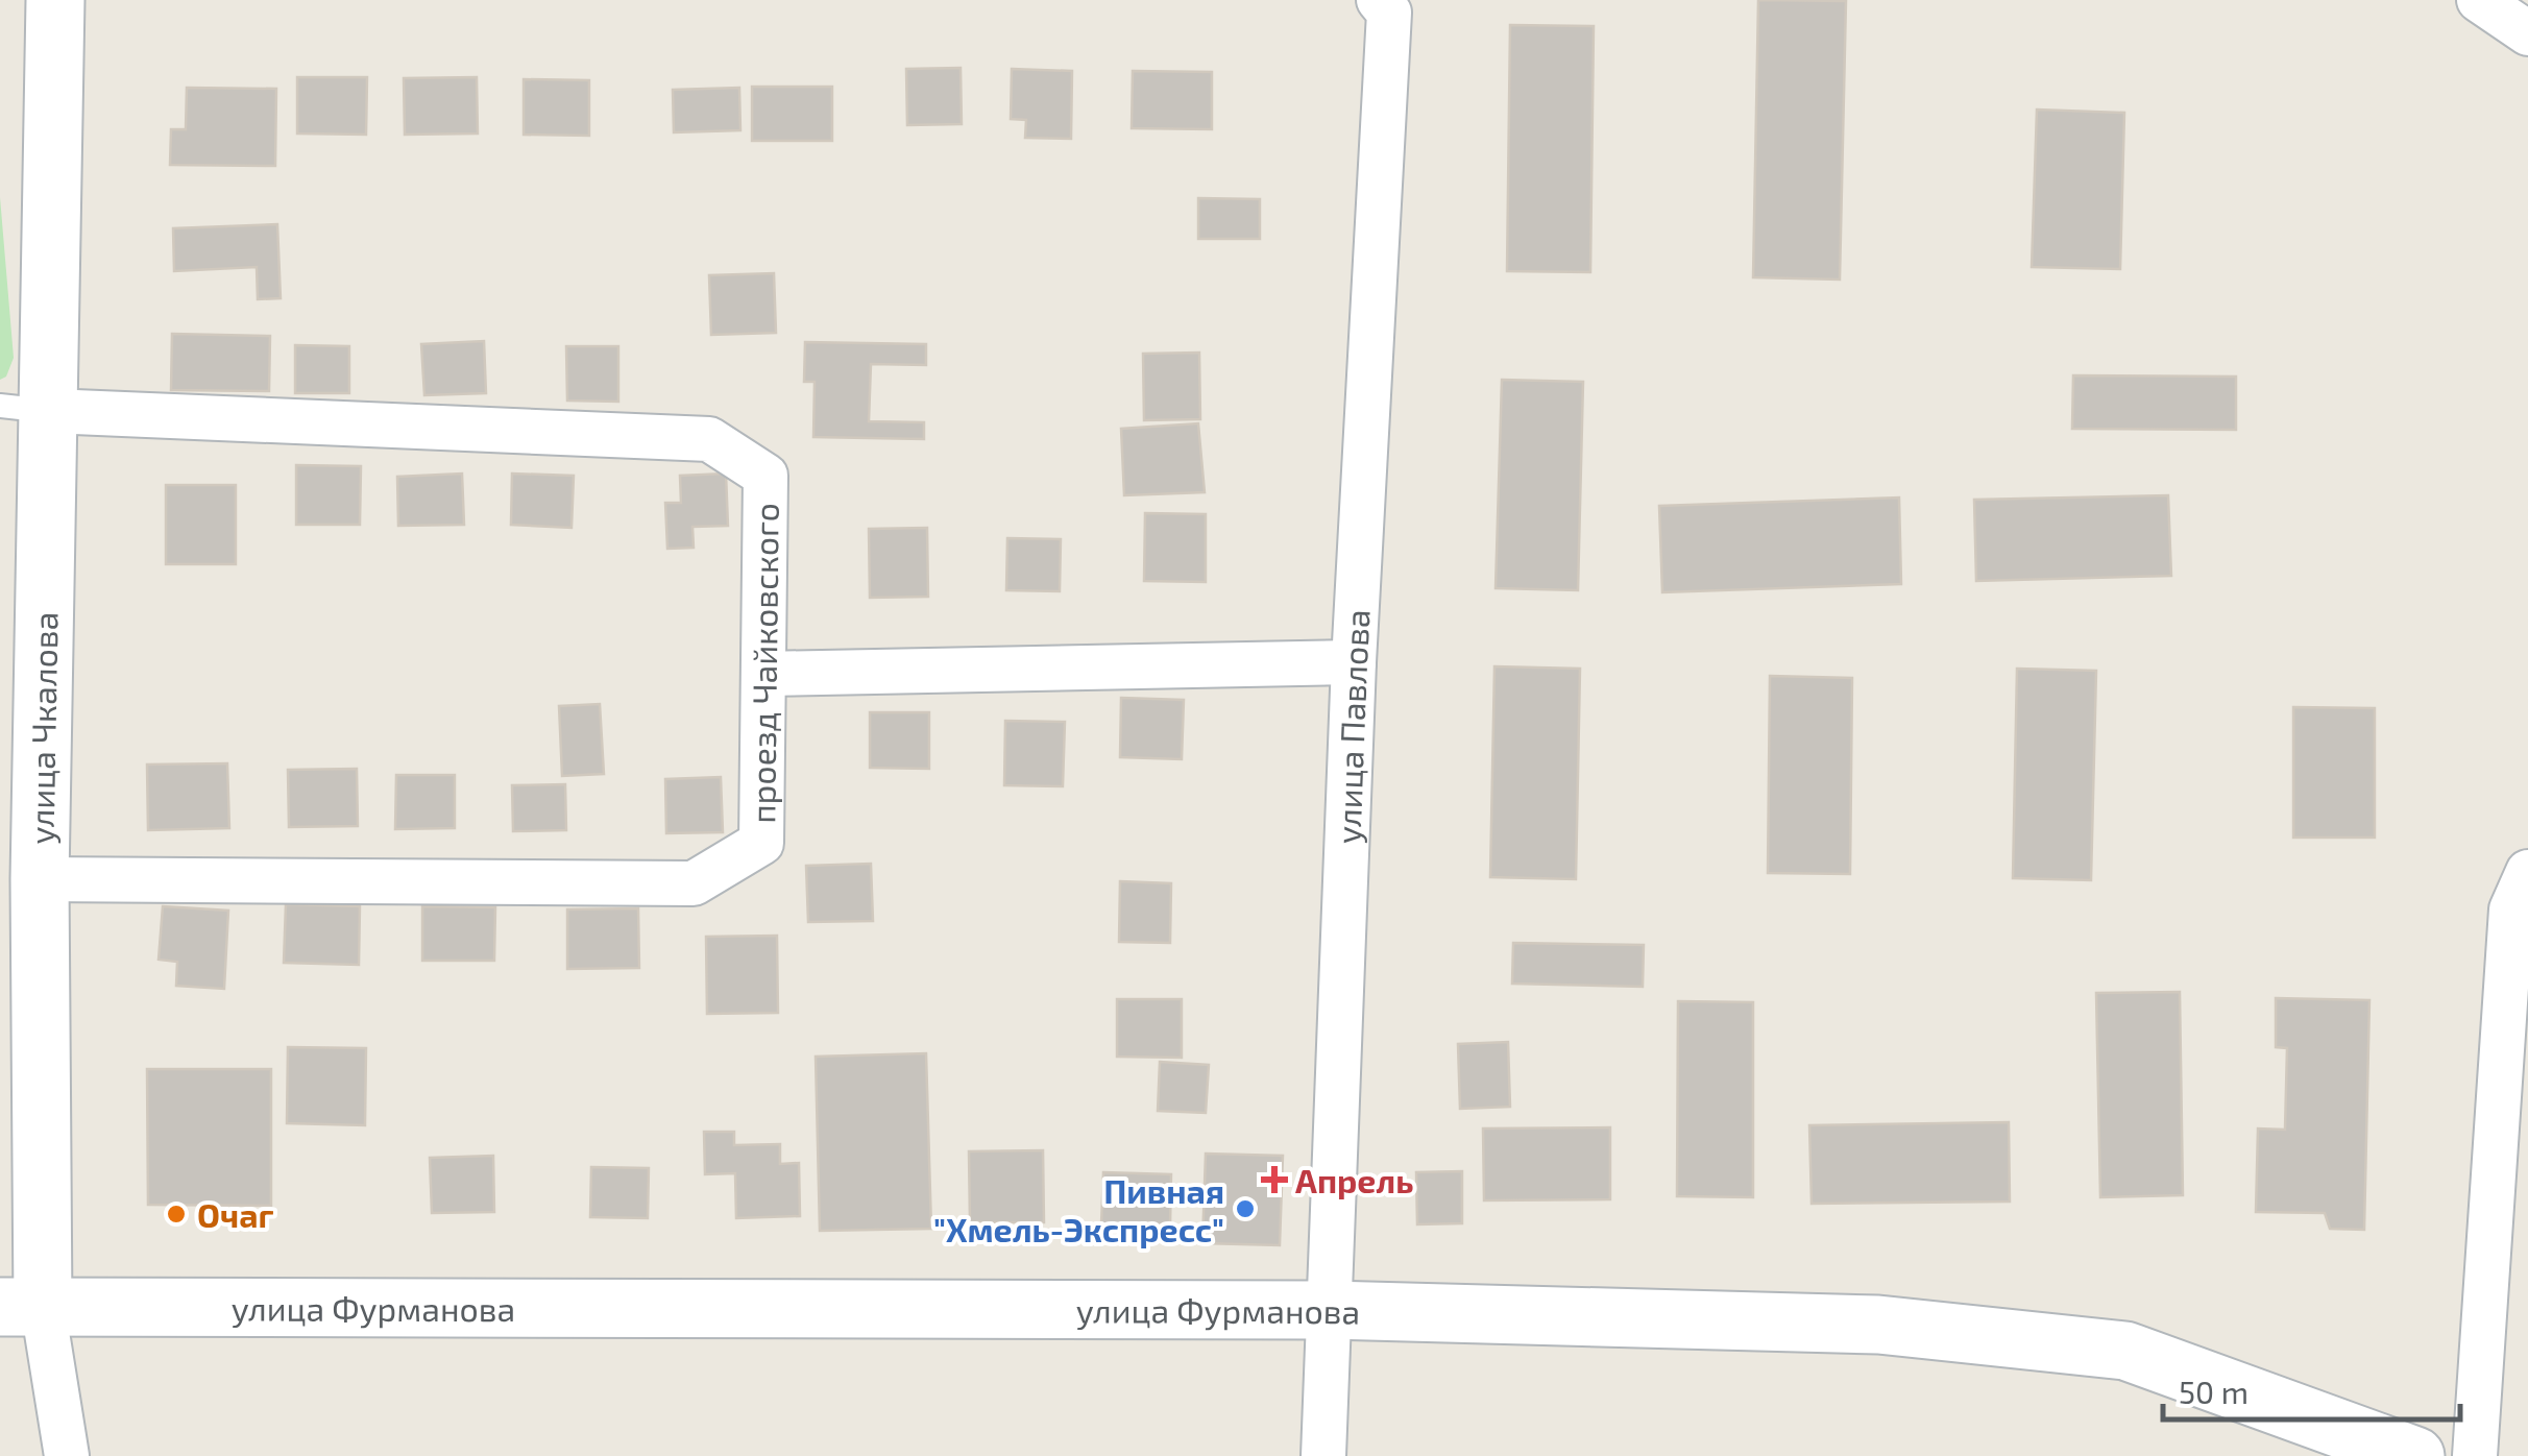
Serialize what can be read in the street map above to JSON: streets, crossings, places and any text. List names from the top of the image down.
{
  "streets": {
    "street": [
      "проезд Чайковского",
      "улица Павлова",
      "улица Чкалова",
      "улица Фурманова"
    ]
  },
  "crossings": [
    ["проезд Чайковского", "улица Чкалова"],
    ["улица Павлова", "улица Фурманова"],
    ["улица Чкалова", "улица Фурманова"]
  ],
  "places": {
    "health": ["Апрель"],
    "other": ["Пивная \"Хмель-Экспресс\"", "Очаг"]
  },
  "scale_bar": "50 m"
}
